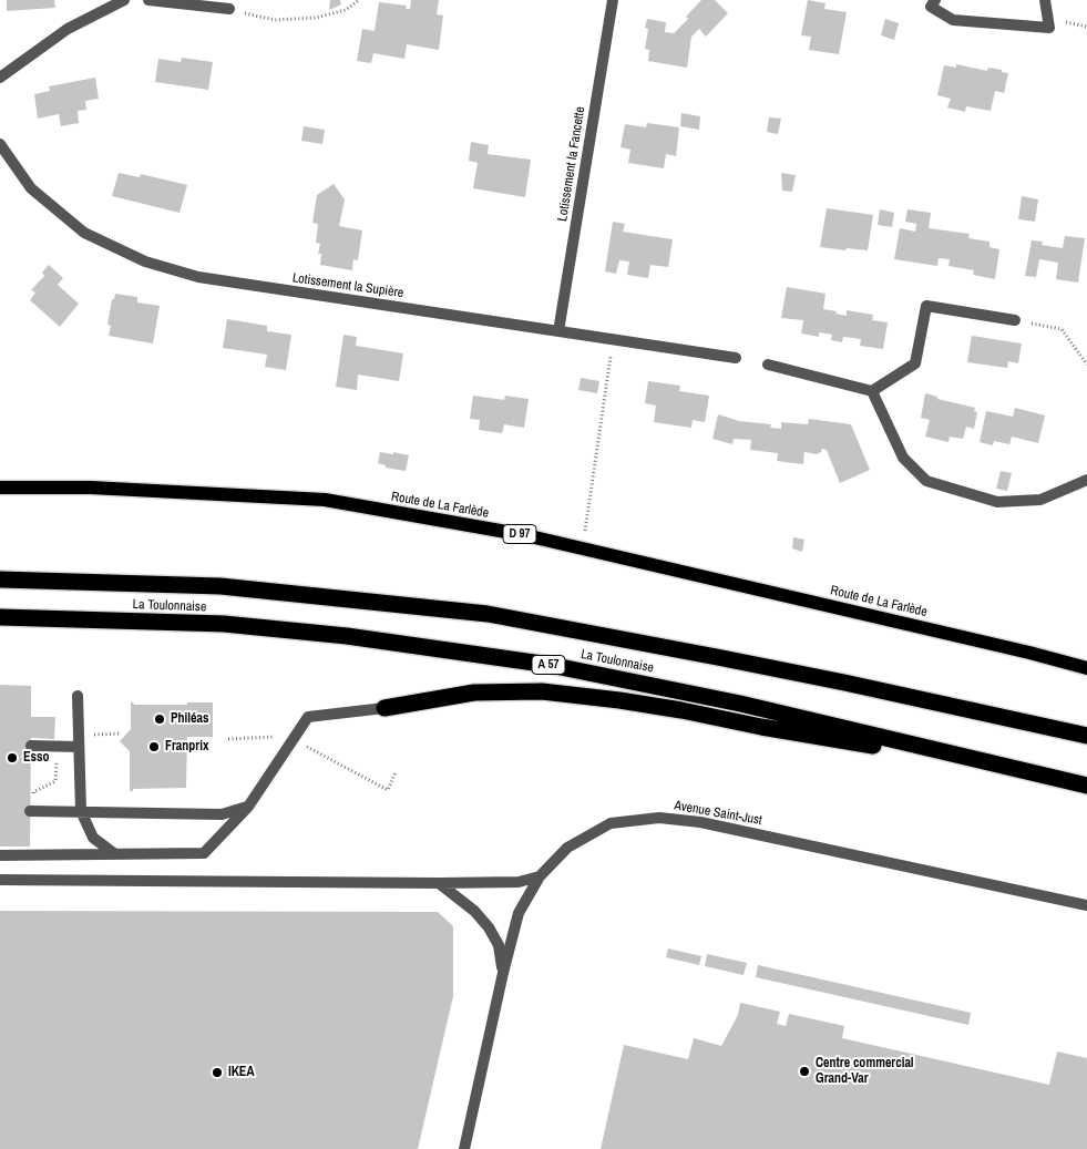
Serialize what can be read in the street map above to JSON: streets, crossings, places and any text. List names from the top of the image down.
{
  "streets": {
    "highway": ["La Toulonnaise", "A 57"],
    "main road": ["Route de La Farlède", "D 97"],
    "street": ["Lotissement la Fancette", "Lotissement la Supière", "Avenue Saint-Just"]
  },
  "crossings": [
    ["Lotissement la Fancette", "Lotissement la Supière"]
  ],
  "places": [
    "Philéas",
    "Franprix",
    "Esso",
    "Centre commercial Grand-Var",
    "IKEA"
  ]
}
